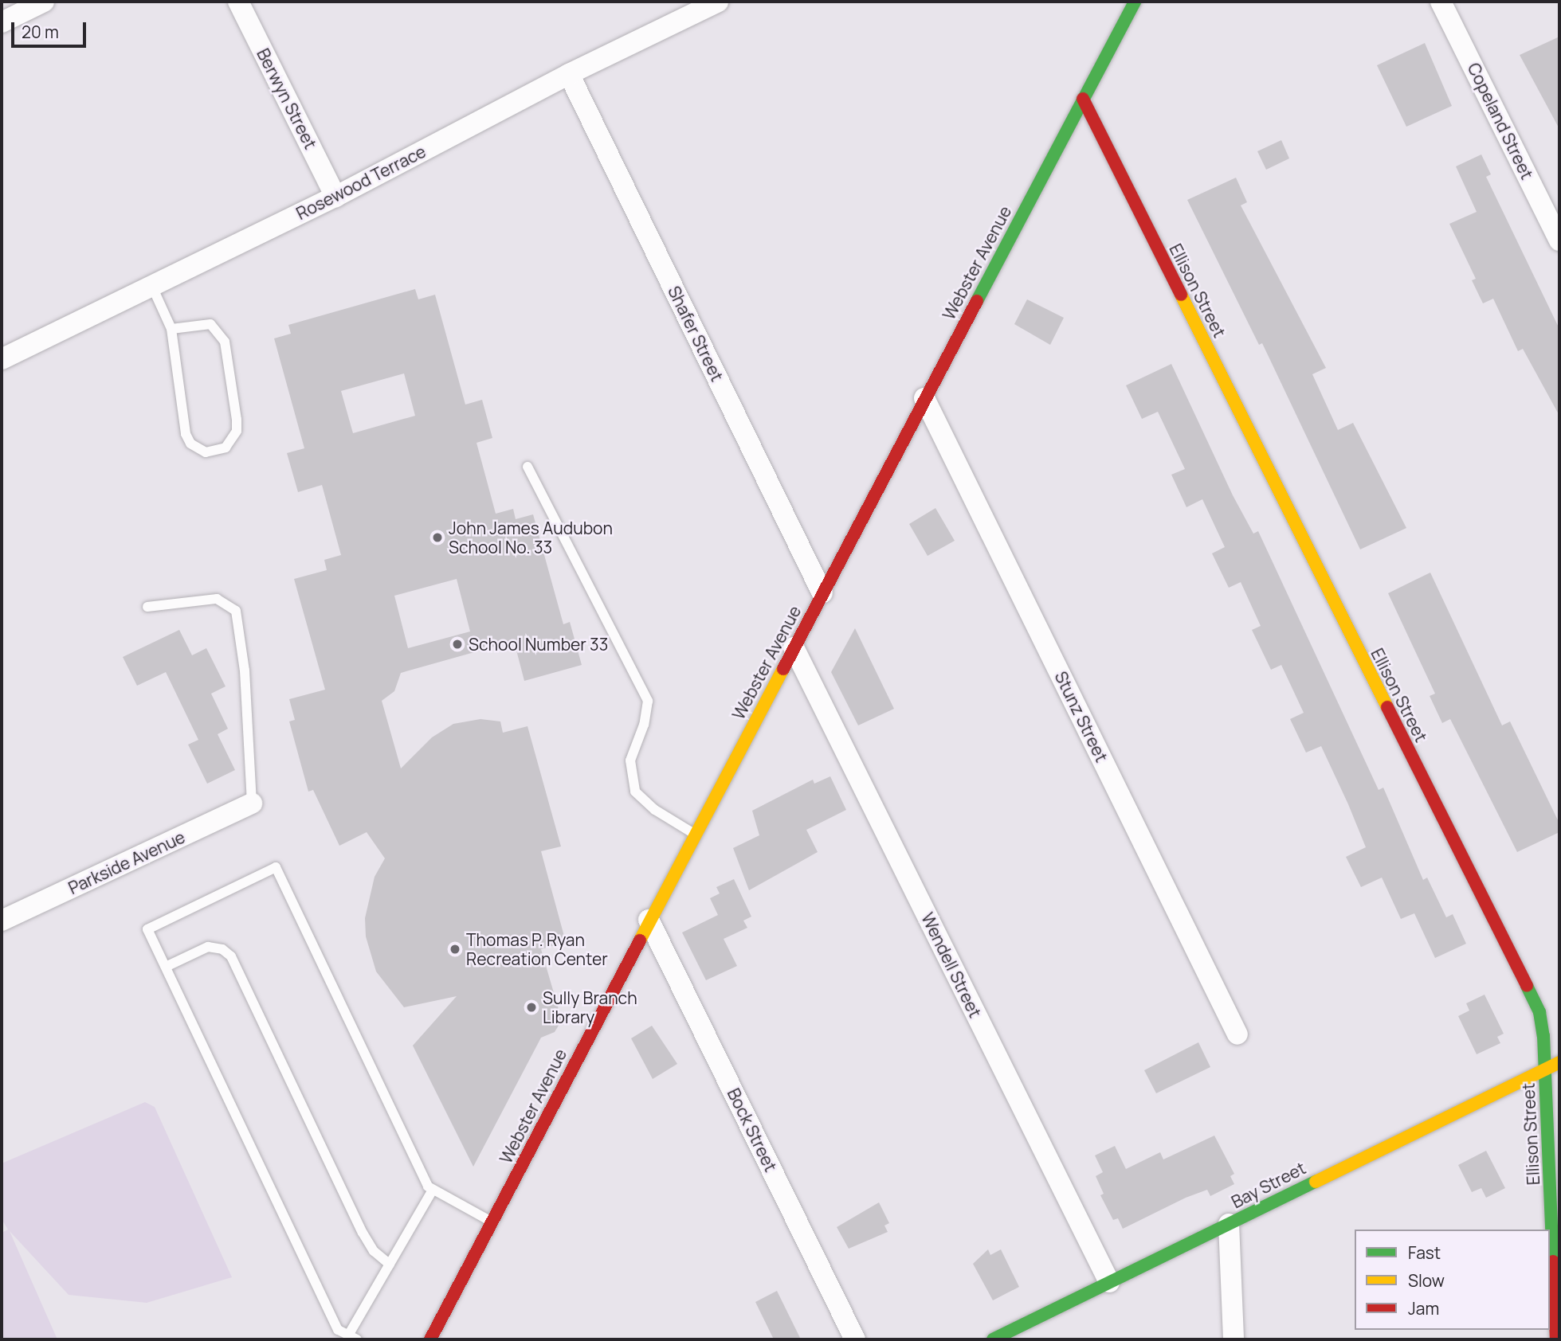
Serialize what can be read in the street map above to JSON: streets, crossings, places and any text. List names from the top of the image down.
{
  "streets": {
    "street": [
      "Berwyn Street",
      "Copeland Street",
      "Rosewood Terrace",
      "Webster Avenue",
      "Ellison Street",
      "Shafer Street",
      "Stunz Street",
      "Parkside Avenue",
      "Wendell Street",
      "Bock Street",
      "Bay Street"
    ]
  },
  "crossings": [
    ["Berwyn Street", "Rosewood Terrace"],
    ["Rosewood Terrace", "Shafer Street"],
    ["Webster Avenue", "Ellison Street"],
    ["Webster Avenue", "Shafer Street"],
    ["Webster Avenue", "Stunz Street"],
    ["Webster Avenue", "Wendell Street"],
    ["Webster Avenue", "Bock Street"],
    ["Ellison Street", "Bay Street"],
    ["Wendell Street", "Bay Street"]
  ],
  "places": [
    "John James Audubon School No. 33",
    "School Number 33",
    "Thomas P. Ryan Recreation Center",
    "Sully Branch Library"
  ],
  "legend": ["Fast", "Slow", "Jam"],
  "scale_bar": "20 m"
}
